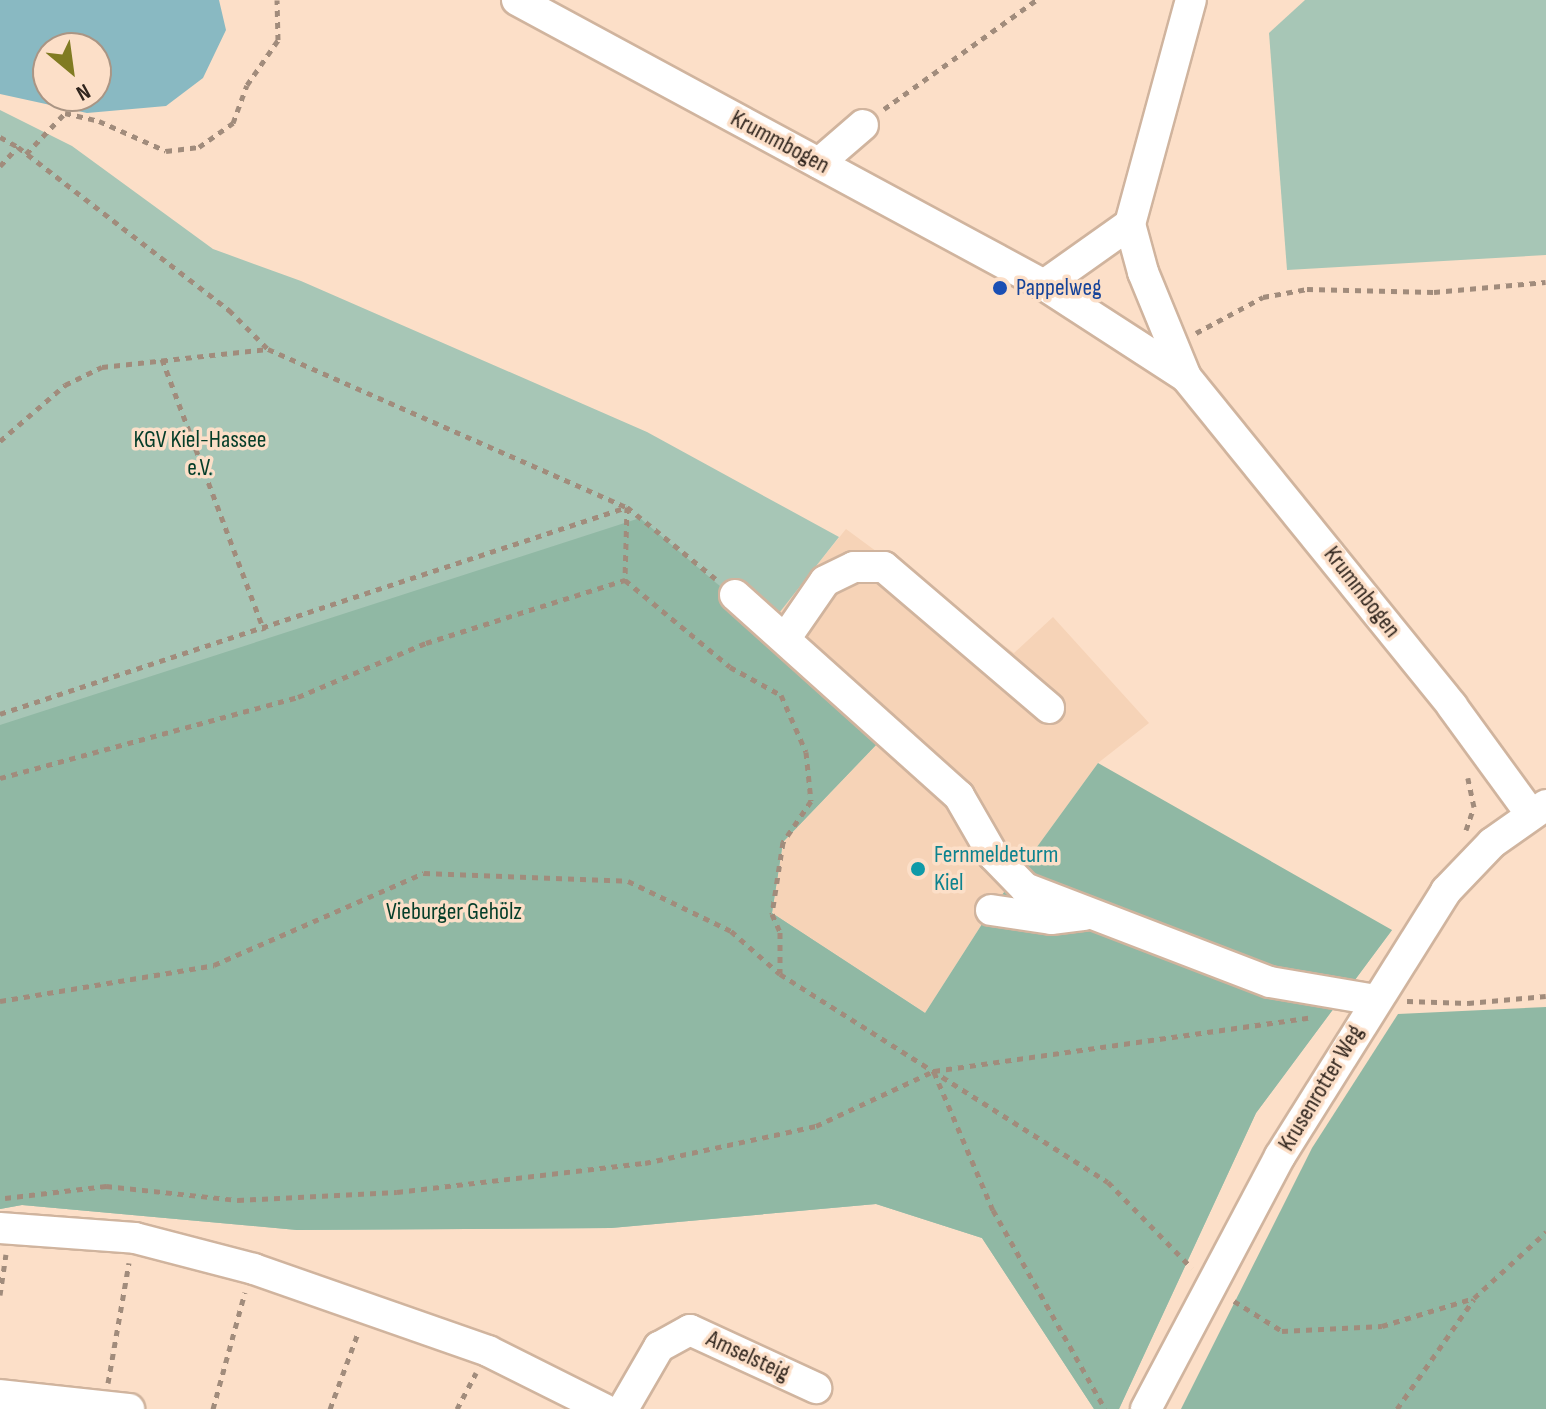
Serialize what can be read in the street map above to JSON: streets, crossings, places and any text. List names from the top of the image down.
{
  "streets": {
    "street": ["Krummbogen", "Krusenrotter Weg", "Amselsteig"]
  },
  "crossings": [
    ["Krummbogen", "Krusenrotter Weg"]
  ],
  "parks": ["KGV Kiel-Hassee e.V.", "Vieburger Gehölz"],
  "places": ["Pappelweg", "Fernmeldeturm Kiel"],
  "north": "bottom right"
}
